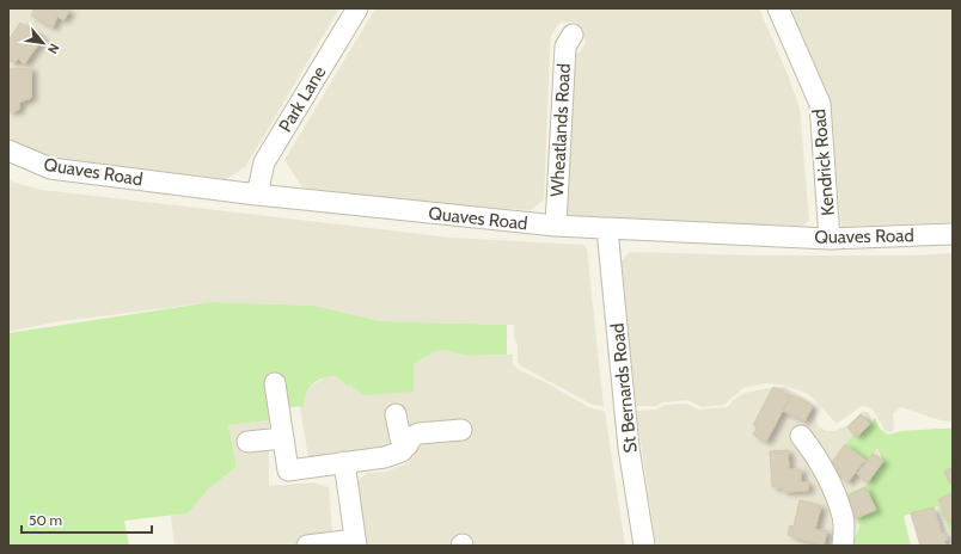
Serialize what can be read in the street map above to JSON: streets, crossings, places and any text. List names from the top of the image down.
{
  "streets": {
    "street": [
      "Park Lane",
      "Wheatlands Road",
      "Kendrick Road",
      "Quaves Road",
      "St Bernards Road"
    ]
  },
  "crossings": [
    ["Park Lane", "Quaves Road"],
    ["Wheatlands Road", "Quaves Road"],
    ["Kendrick Road", "Quaves Road"],
    ["Quaves Road", "St Bernards Road"]
  ],
  "scale_bar": "50 m",
  "north": "bottom right"
}
